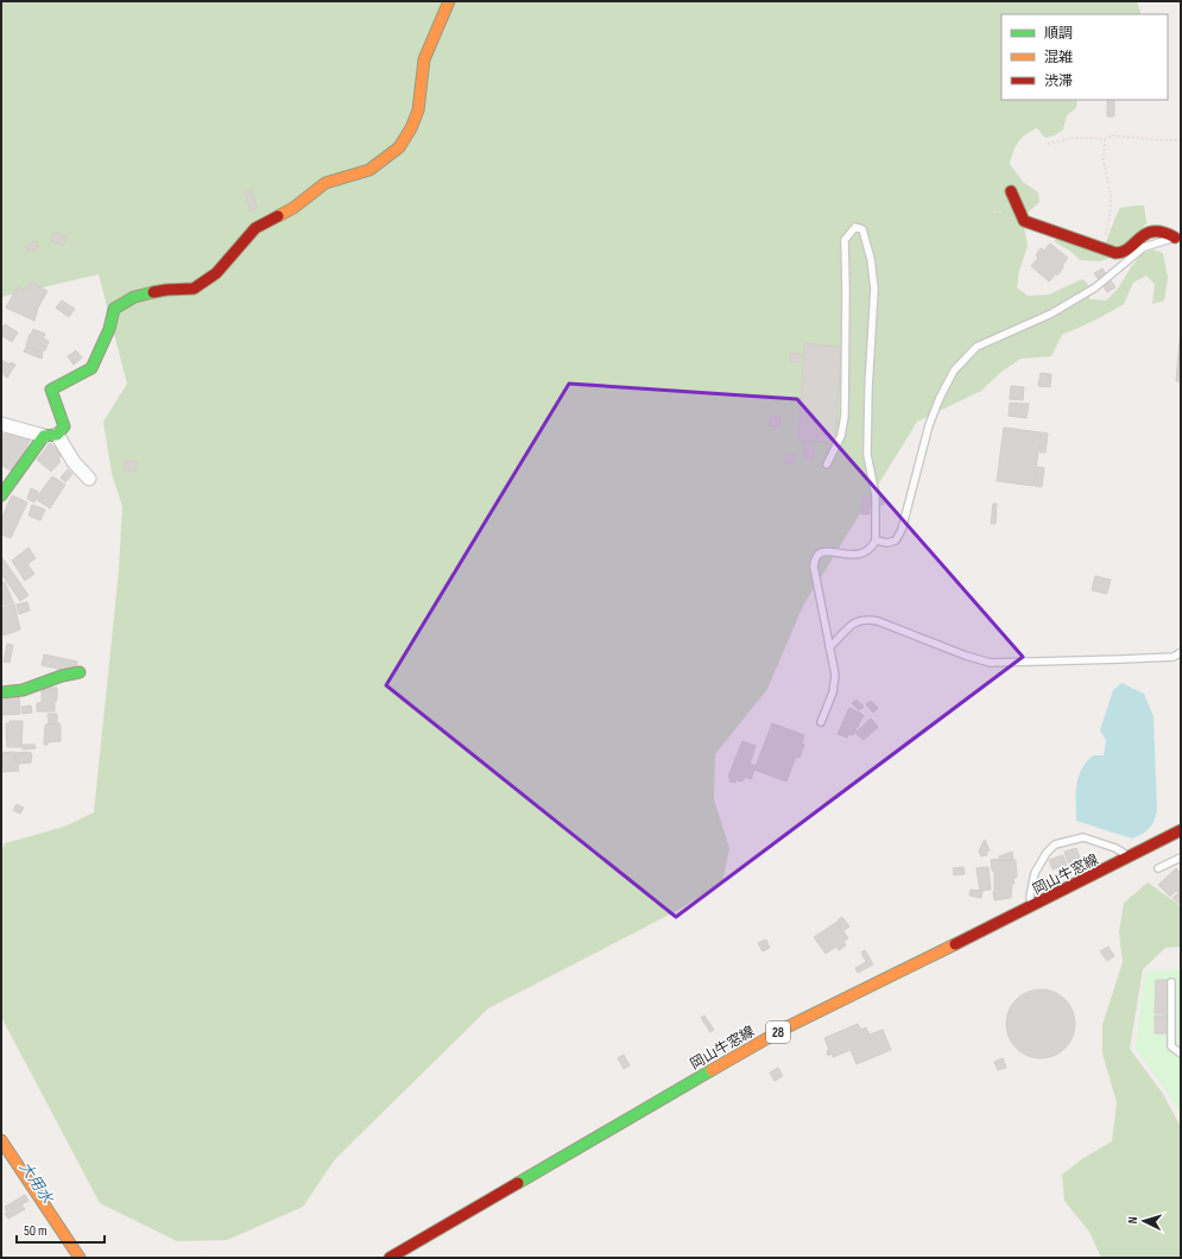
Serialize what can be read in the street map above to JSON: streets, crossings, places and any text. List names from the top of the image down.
{
  "streets": {
    "main road": ["岡山牛窓線", "28"]
  },
  "water": ["大用水"],
  "legend": ["順調", "混雑", "渋滞"],
  "scale_bar": "50 m",
  "north": "left"
}
